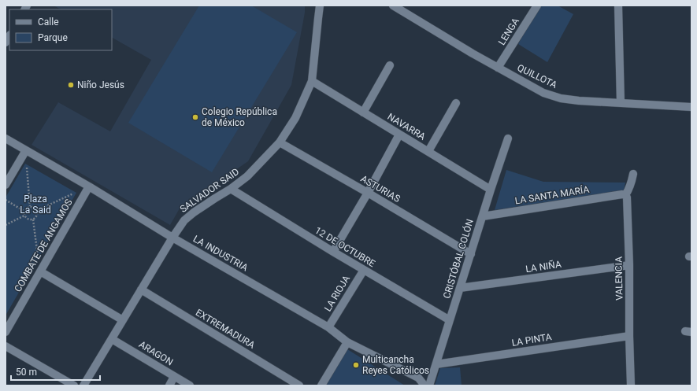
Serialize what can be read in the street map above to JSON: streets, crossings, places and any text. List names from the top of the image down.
{
  "streets": {
    "street": [
      "LENGA",
      "QUILLOTA",
      "NAVARRA",
      "ASTURIAS",
      "SALVADOR SAID",
      "LA SANTA MARÍA",
      "COMBATE DE ANGAMOS",
      "12 DE OCTUBRE",
      "LA INDUSTRIA",
      "CRISTÓBAL COLÓN",
      "LA NIÑA",
      "VALENCIA",
      "LA RIOJA",
      "EXTREMADURA",
      "LA PINTA",
      "ARAGON"
    ]
  },
  "crossings": [
    ["LENGA", "QUILLOTA"],
    ["NAVARRA", "SALVADOR SAID"],
    ["NAVARRA", "CRISTÓBAL COLÓN"],
    ["ASTURIAS", "SALVADOR SAID"],
    ["ASTURIAS", "CRISTÓBAL COLÓN"],
    ["SALVADOR SAID", "12 DE OCTUBRE"],
    ["SALVADOR SAID", "LA INDUSTRIA"],
    ["SALVADOR SAID", "EXTREMADURA"],
    ["SALVADOR SAID", "ARAGON"],
    ["LA SANTA MARÍA", "CRISTÓBAL COLÓN"],
    ["LA SANTA MARÍA", "VALENCIA"],
    ["COMBATE DE ANGAMOS", "LA INDUSTRIA"],
    ["12 DE OCTUBRE", "CRISTÓBAL COLÓN"],
    ["12 DE OCTUBRE", "LA RIOJA"],
    ["LA INDUSTRIA", "LA RIOJA"],
    ["CRISTÓBAL COLÓN", "LA NIÑA"],
    ["CRISTÓBAL COLÓN", "LA PINTA"],
    ["LA NIÑA", "VALENCIA"],
    ["VALENCIA", "LA PINTA"]
  ],
  "parks": ["Plaza La Said"],
  "places": ["Niño Jesús", "Colegio República de México", "Multicancha Reyes Católicos"],
  "legend": ["Calle", "Parque"],
  "scale_bar": "50 m"
}
